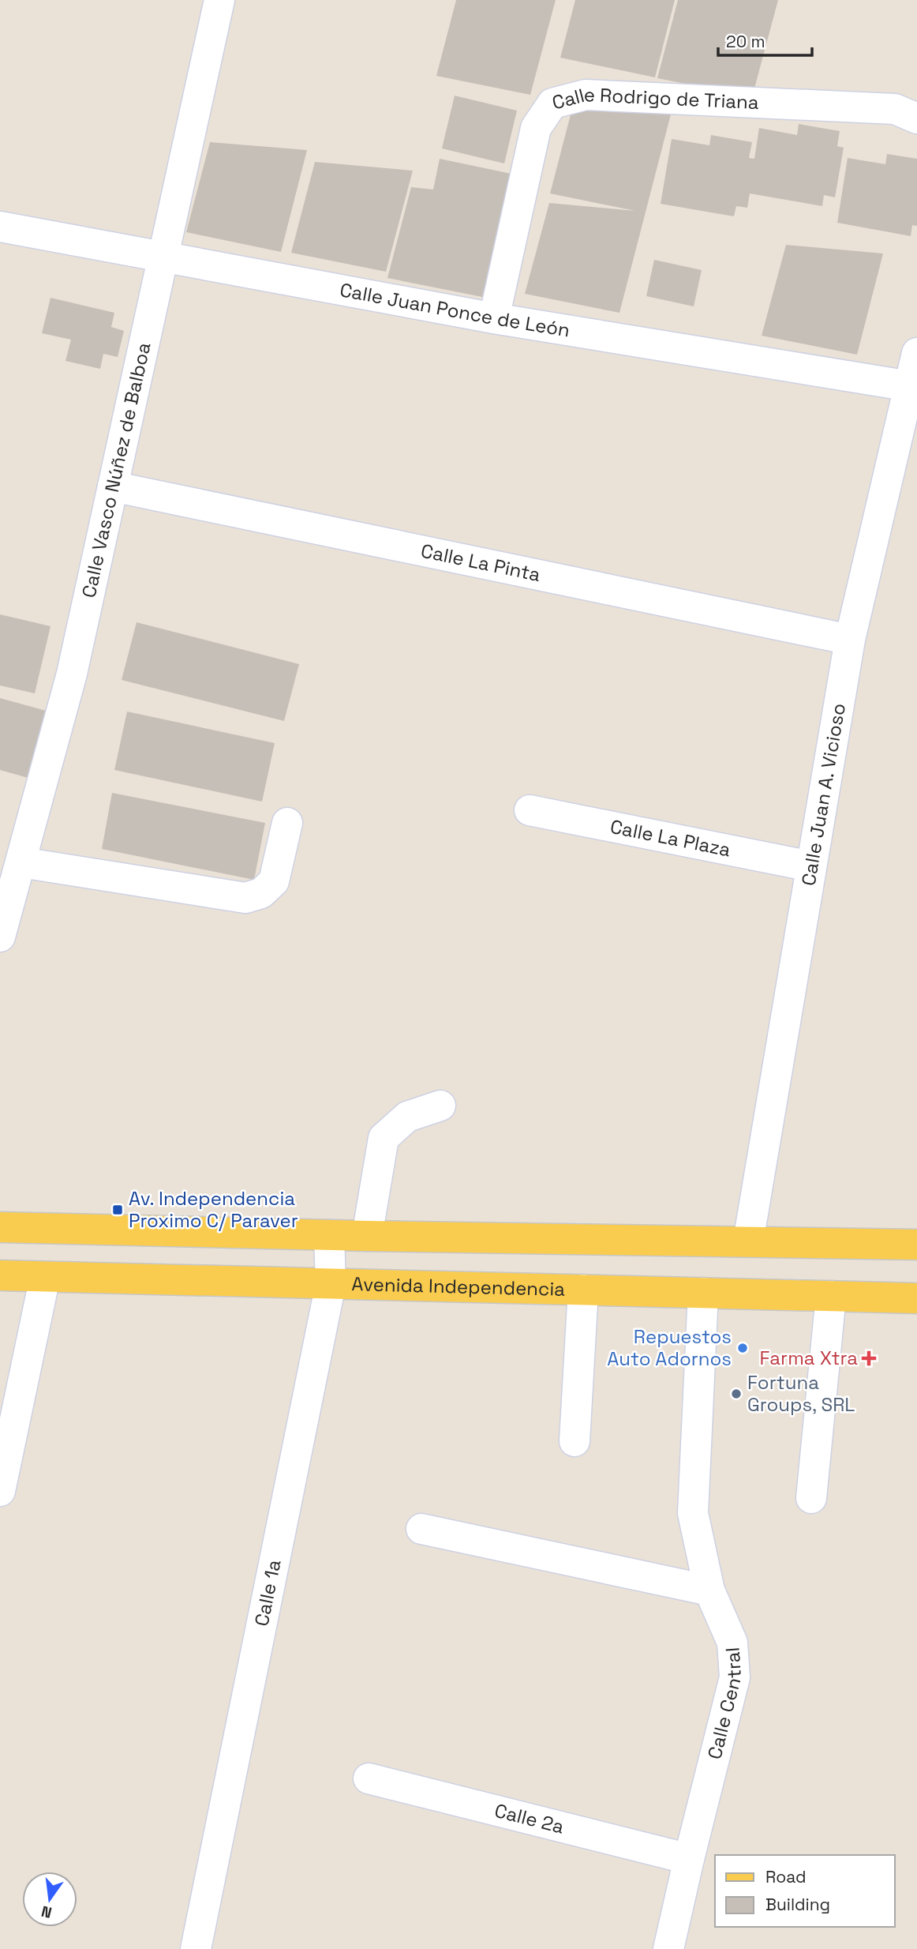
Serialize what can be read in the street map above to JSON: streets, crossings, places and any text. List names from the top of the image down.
{
  "streets": {
    "main road": ["Avenida Independencia"],
    "street": [
      "Calle Rodrigo de Triana",
      "Calle Juan Ponce de León",
      "Calle Vasco Núñez de Balboa",
      "Calle La Pinta",
      "Calle Juan A. Vicioso",
      "Calle La Plaza",
      "Calle 1a",
      "Calle Central",
      "Calle 2a"
    ]
  },
  "crossings": [
    ["Calle Rodrigo de Triana", "Calle Juan Ponce de León"],
    ["Calle Juan Ponce de León", "Calle Vasco Núñez de Balboa"],
    ["Calle Juan Ponce de León", "Calle Juan A. Vicioso"],
    ["Calle Vasco Núñez de Balboa", "Calle La Pinta"],
    ["Calle La Pinta", "Calle Juan A. Vicioso"],
    ["Calle Juan A. Vicioso", "Calle La Plaza"],
    ["Avenida Independencia", "Calle 1a"],
    ["Avenida Independencia", "Calle Central"],
    ["Calle Central", "Calle 2a"]
  ],
  "places": {
    "transit": ["Av. Independencia Proximo C/ Paraver"],
    "other": ["Repuestos Auto Adornos", "Fortuna Groups, SRL"],
    "health": ["Farma Xtra"]
  },
  "legend": ["Road", "Building"],
  "scale_bar": "20 m",
  "north": "bottom"
}
